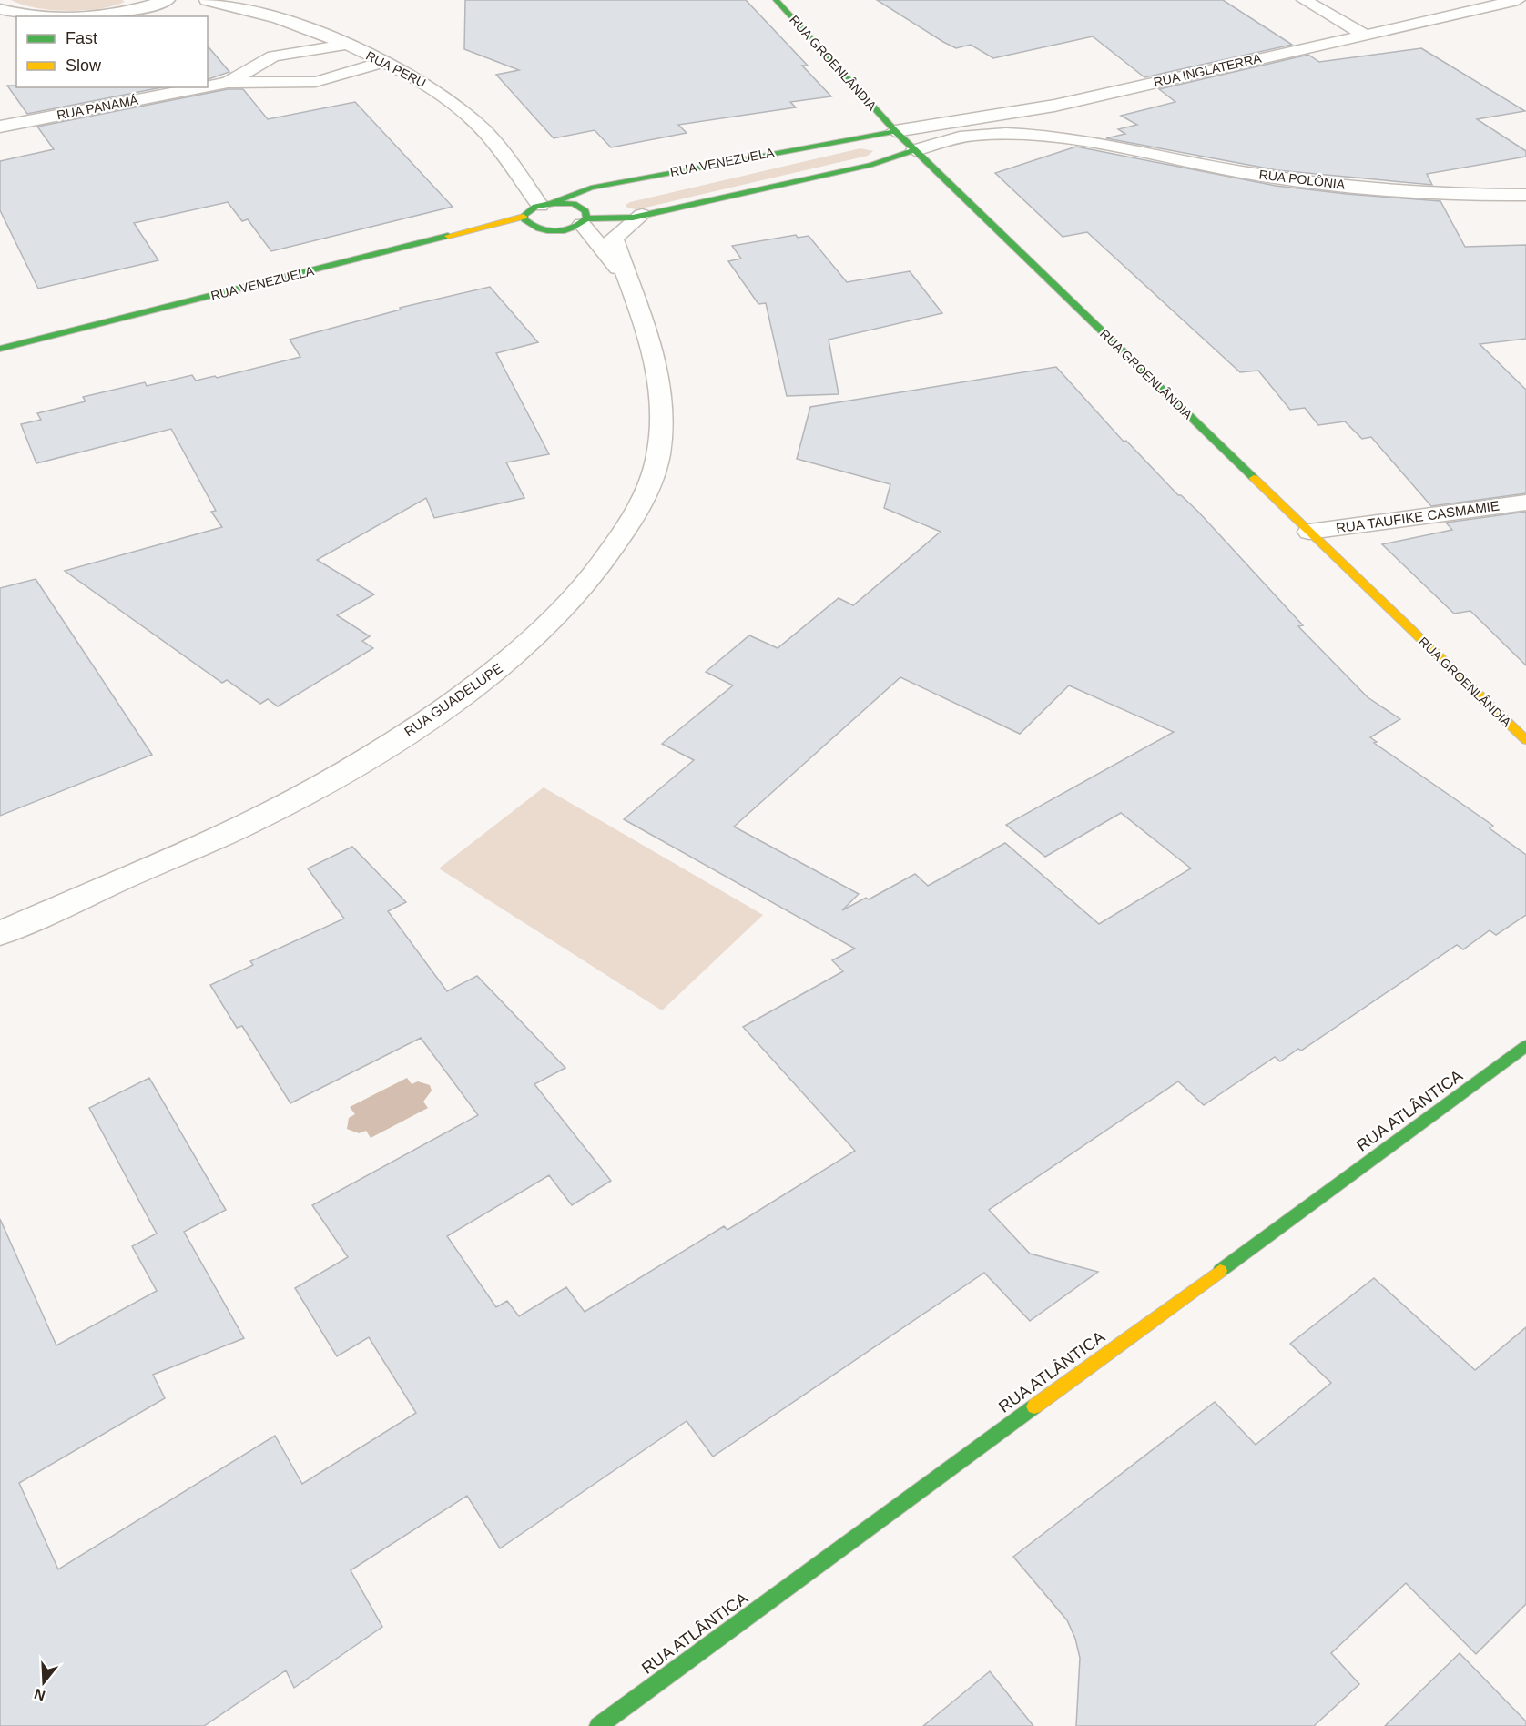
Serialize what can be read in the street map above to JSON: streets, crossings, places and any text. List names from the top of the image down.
{
  "streets": {
    "street": [
      "RUA GROENLÂNDIA",
      "RUA PERU",
      "RUA INGLATERRA",
      "RUA PANAMÁ",
      "RUA VENEZUELA",
      "RUA POLÔNIA",
      "RUA TAUFIKE CASMAMIE",
      "RUA GUADELUPE",
      "RUA ATLÂNTICA"
    ]
  },
  "crossings": [
    ["RUA GROENLÂNDIA", "RUA INGLATERRA"],
    ["RUA GROENLÂNDIA", "RUA VENEZUELA"],
    ["RUA GROENLÂNDIA", "RUA POLÔNIA"],
    ["RUA GROENLÂNDIA", "RUA TAUFIKE CASMAMIE"],
    ["RUA PERU", "RUA PANAMÁ"],
    ["RUA PERU", "RUA VENEZUELA"],
    ["RUA INGLATERRA", "RUA VENEZUELA"],
    ["RUA INGLATERRA", "RUA POLÔNIA"]
  ],
  "legend": ["Fast", "Slow"],
  "north": "bottom"
}
